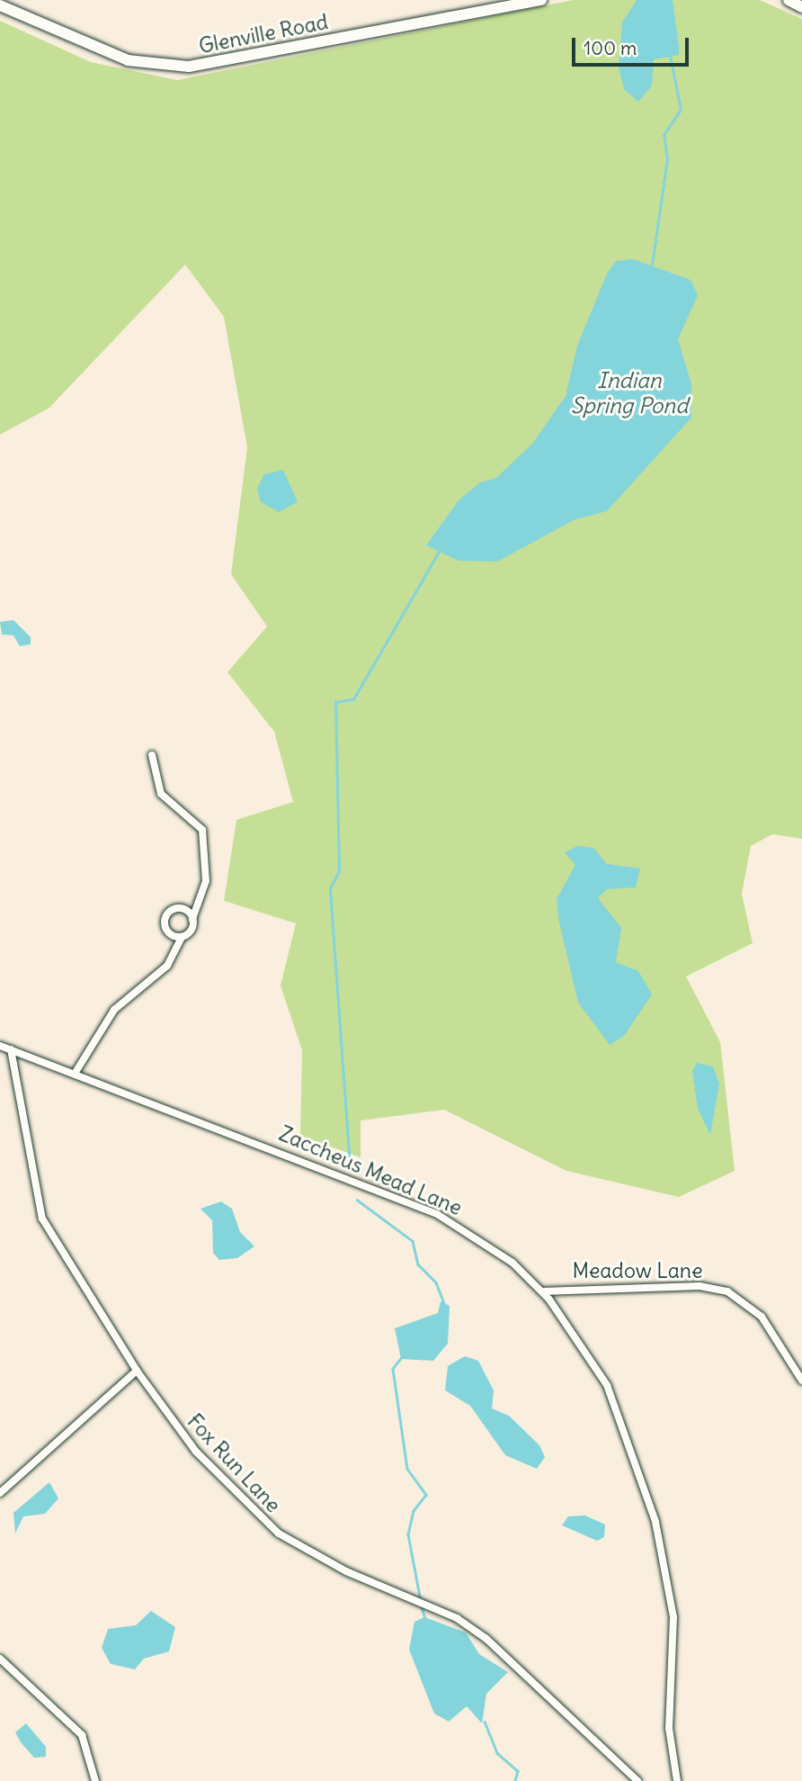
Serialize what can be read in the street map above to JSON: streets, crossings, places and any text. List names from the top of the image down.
{
  "streets": {
    "main road": ["Glenville Road"],
    "street": ["Zaccheus Mead Lane", "Meadow Lane", "Fox Run Lane"]
  },
  "crossings": [
    ["Zaccheus Mead Lane", "Meadow Lane"],
    ["Zaccheus Mead Lane", "Fox Run Lane"]
  ],
  "water": ["Indian Spring Pond"],
  "scale_bar": "100 m"
}
